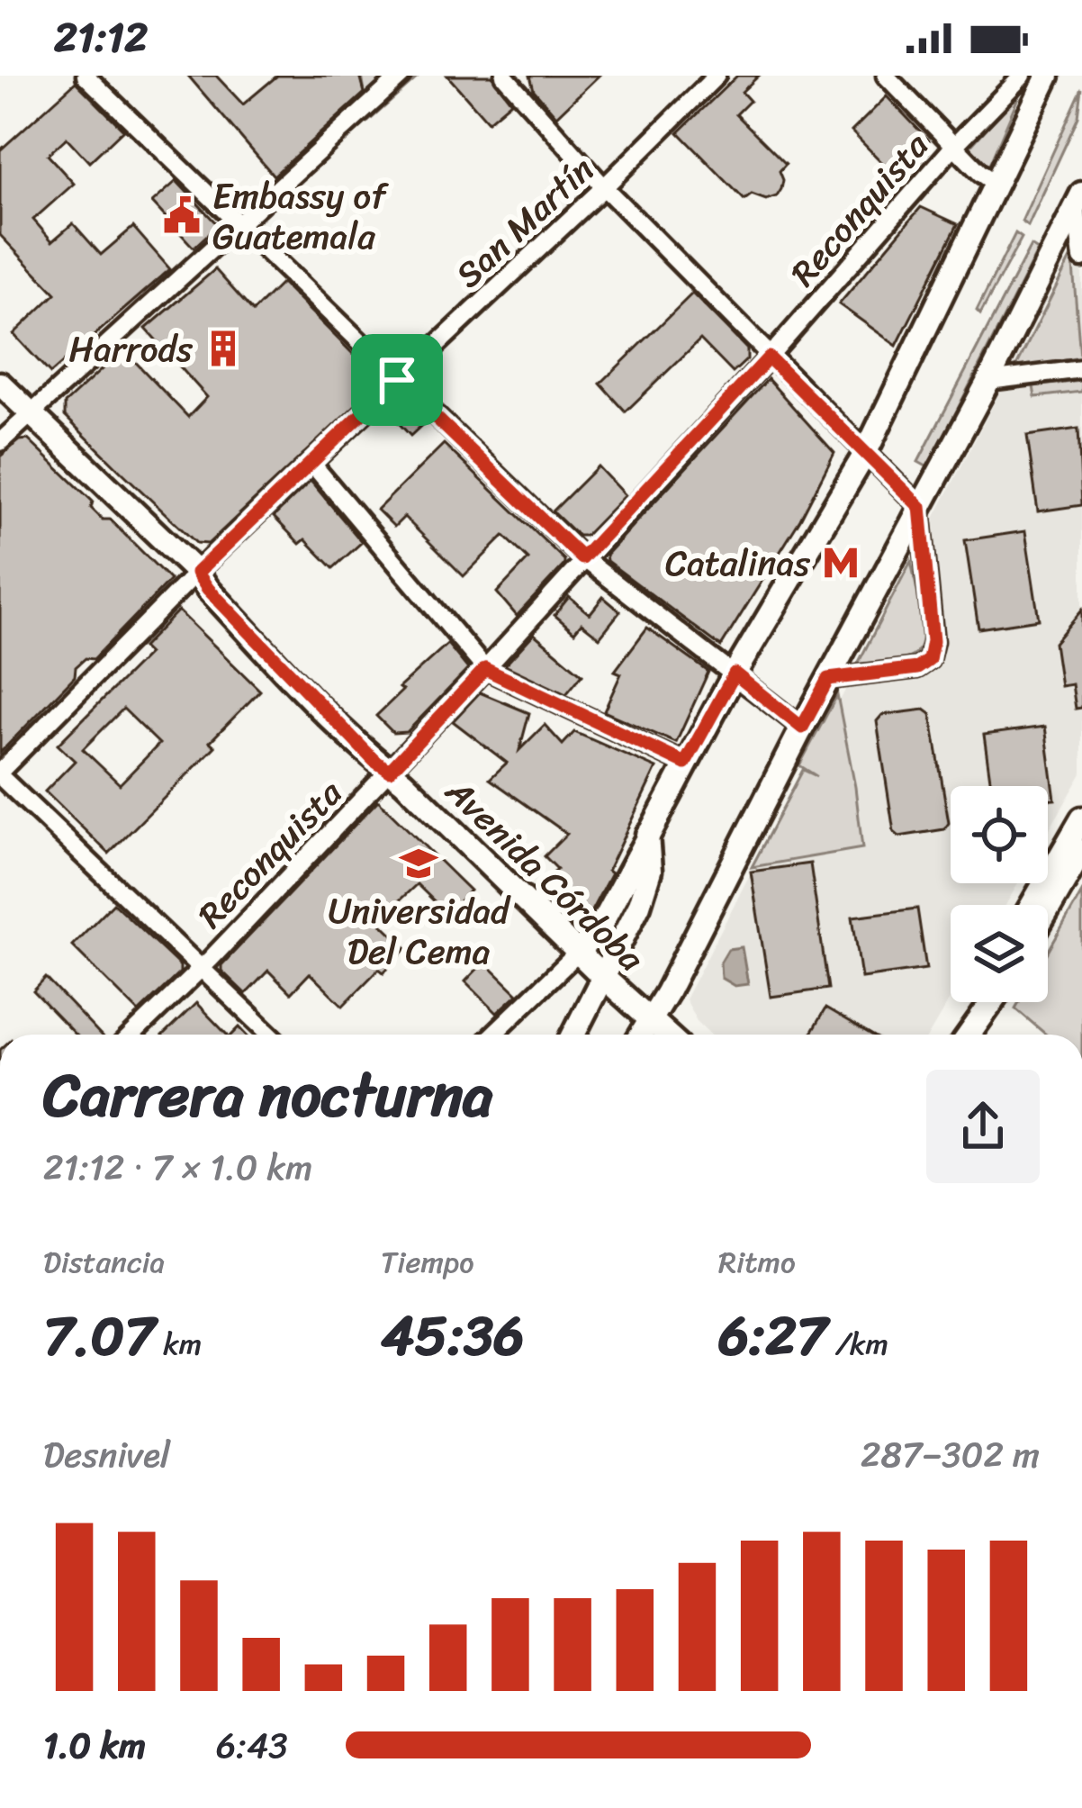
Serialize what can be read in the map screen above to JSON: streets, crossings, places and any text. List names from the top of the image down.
{
  "streets": {
    "main road": ["Avenida Córdoba"],
    "street": ["Reconquista", "San Martín"]
  },
  "crossings": [
    ["Reconquista", "Avenida Córdoba"],
    ["San Martín", "Avenida Córdoba"]
  ],
  "places": {
    "public building": ["Embassy of Guatemala"],
    "building": ["Harrods"],
    "metro station": ["Catalinas"],
    "school or university": ["Universidad Del Cema"]
  },
  "page": {
    "status": "21:12",
    "heading": ["Carrera nocturna", "21:12 · 7 × 1.0 km"],
    "stats": [
      ["Distancia", "7.07 km"],
      ["Tiempo", "45:36"],
      ["Ritmo", "6:27 /km"]
    ],
    "chart": ["Desnivel", "287–302 m"],
    "list": [
      {
        "name": "1.0 km",
        "note": "6:43"
      }
    ]
  }
}
